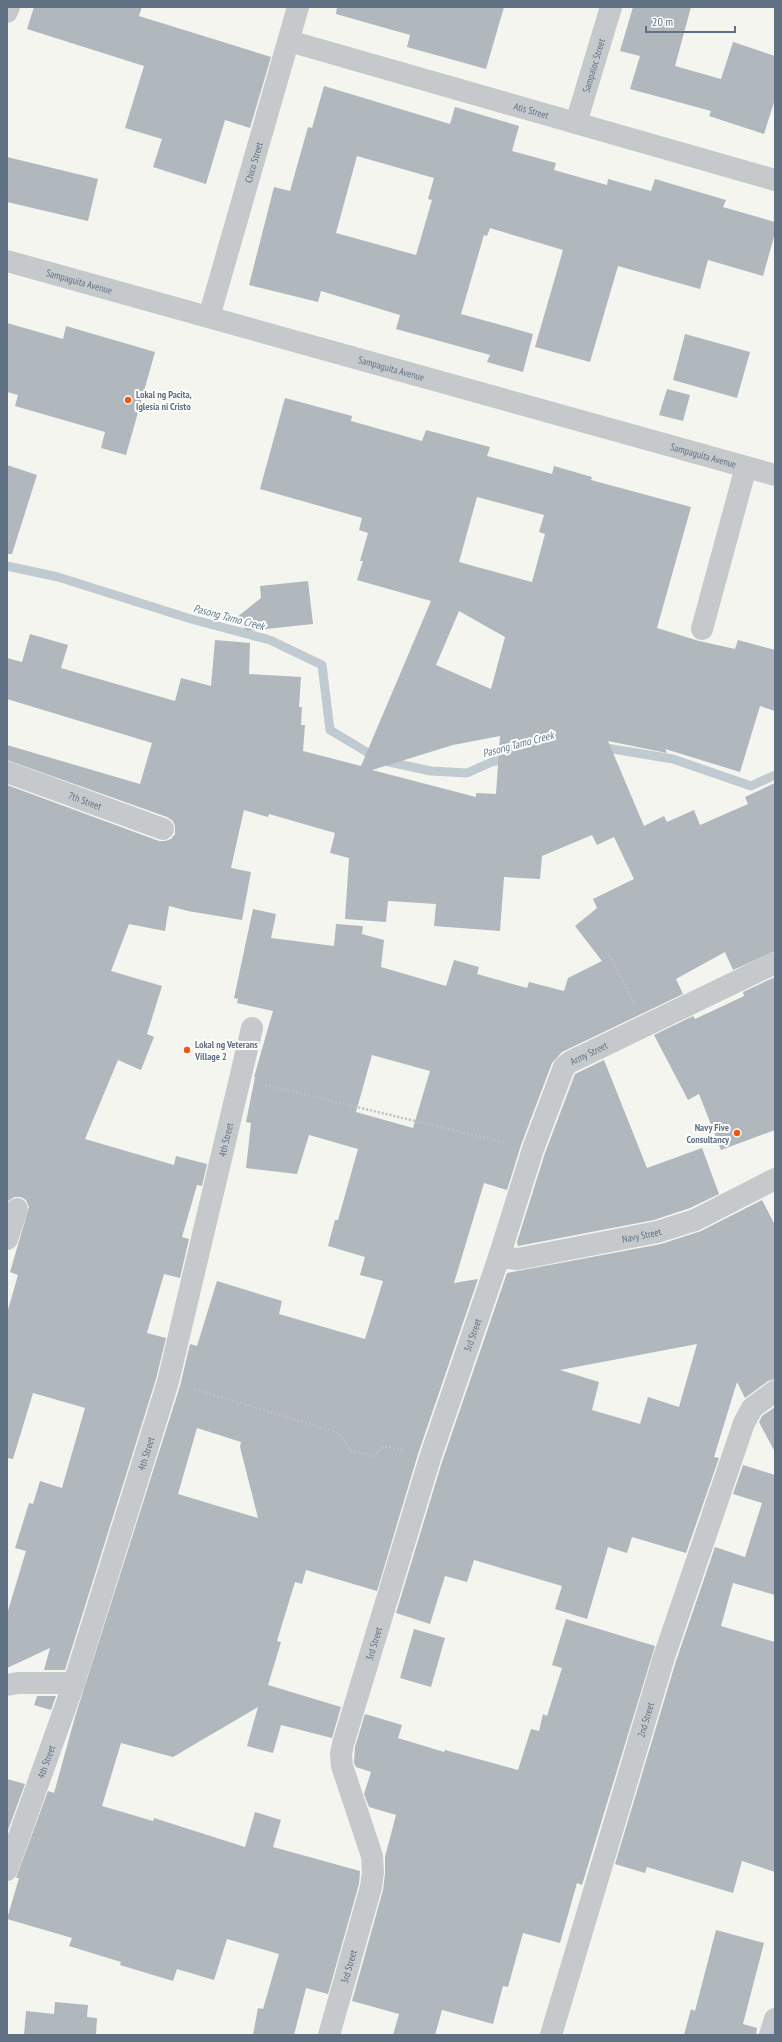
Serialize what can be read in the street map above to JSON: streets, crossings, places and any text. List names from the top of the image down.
{
  "streets": {
    "street": [
      "Sampaloc Street",
      "Atis Street",
      "Chico Street",
      "Sampaguita Avenue",
      "7th Street",
      "Army Street",
      "4th Street",
      "Navy Street",
      "3rd Street",
      "2nd Street"
    ]
  },
  "crossings": [
    ["Sampaloc Street", "Atis Street"],
    ["Atis Street", "Chico Street"],
    ["Chico Street", "Sampaguita Avenue"],
    ["Army Street", "Navy Street"],
    ["Army Street", "3rd Street"],
    ["Navy Street", "3rd Street"]
  ],
  "water": ["Pasong Tamo Creek"],
  "places": ["Lokal ng Pacita, Iglesia ni Cristo", "Lokal ng Veterans Village 2", "Navy Five Consultancy"],
  "scale_bar": "20 m"
}
